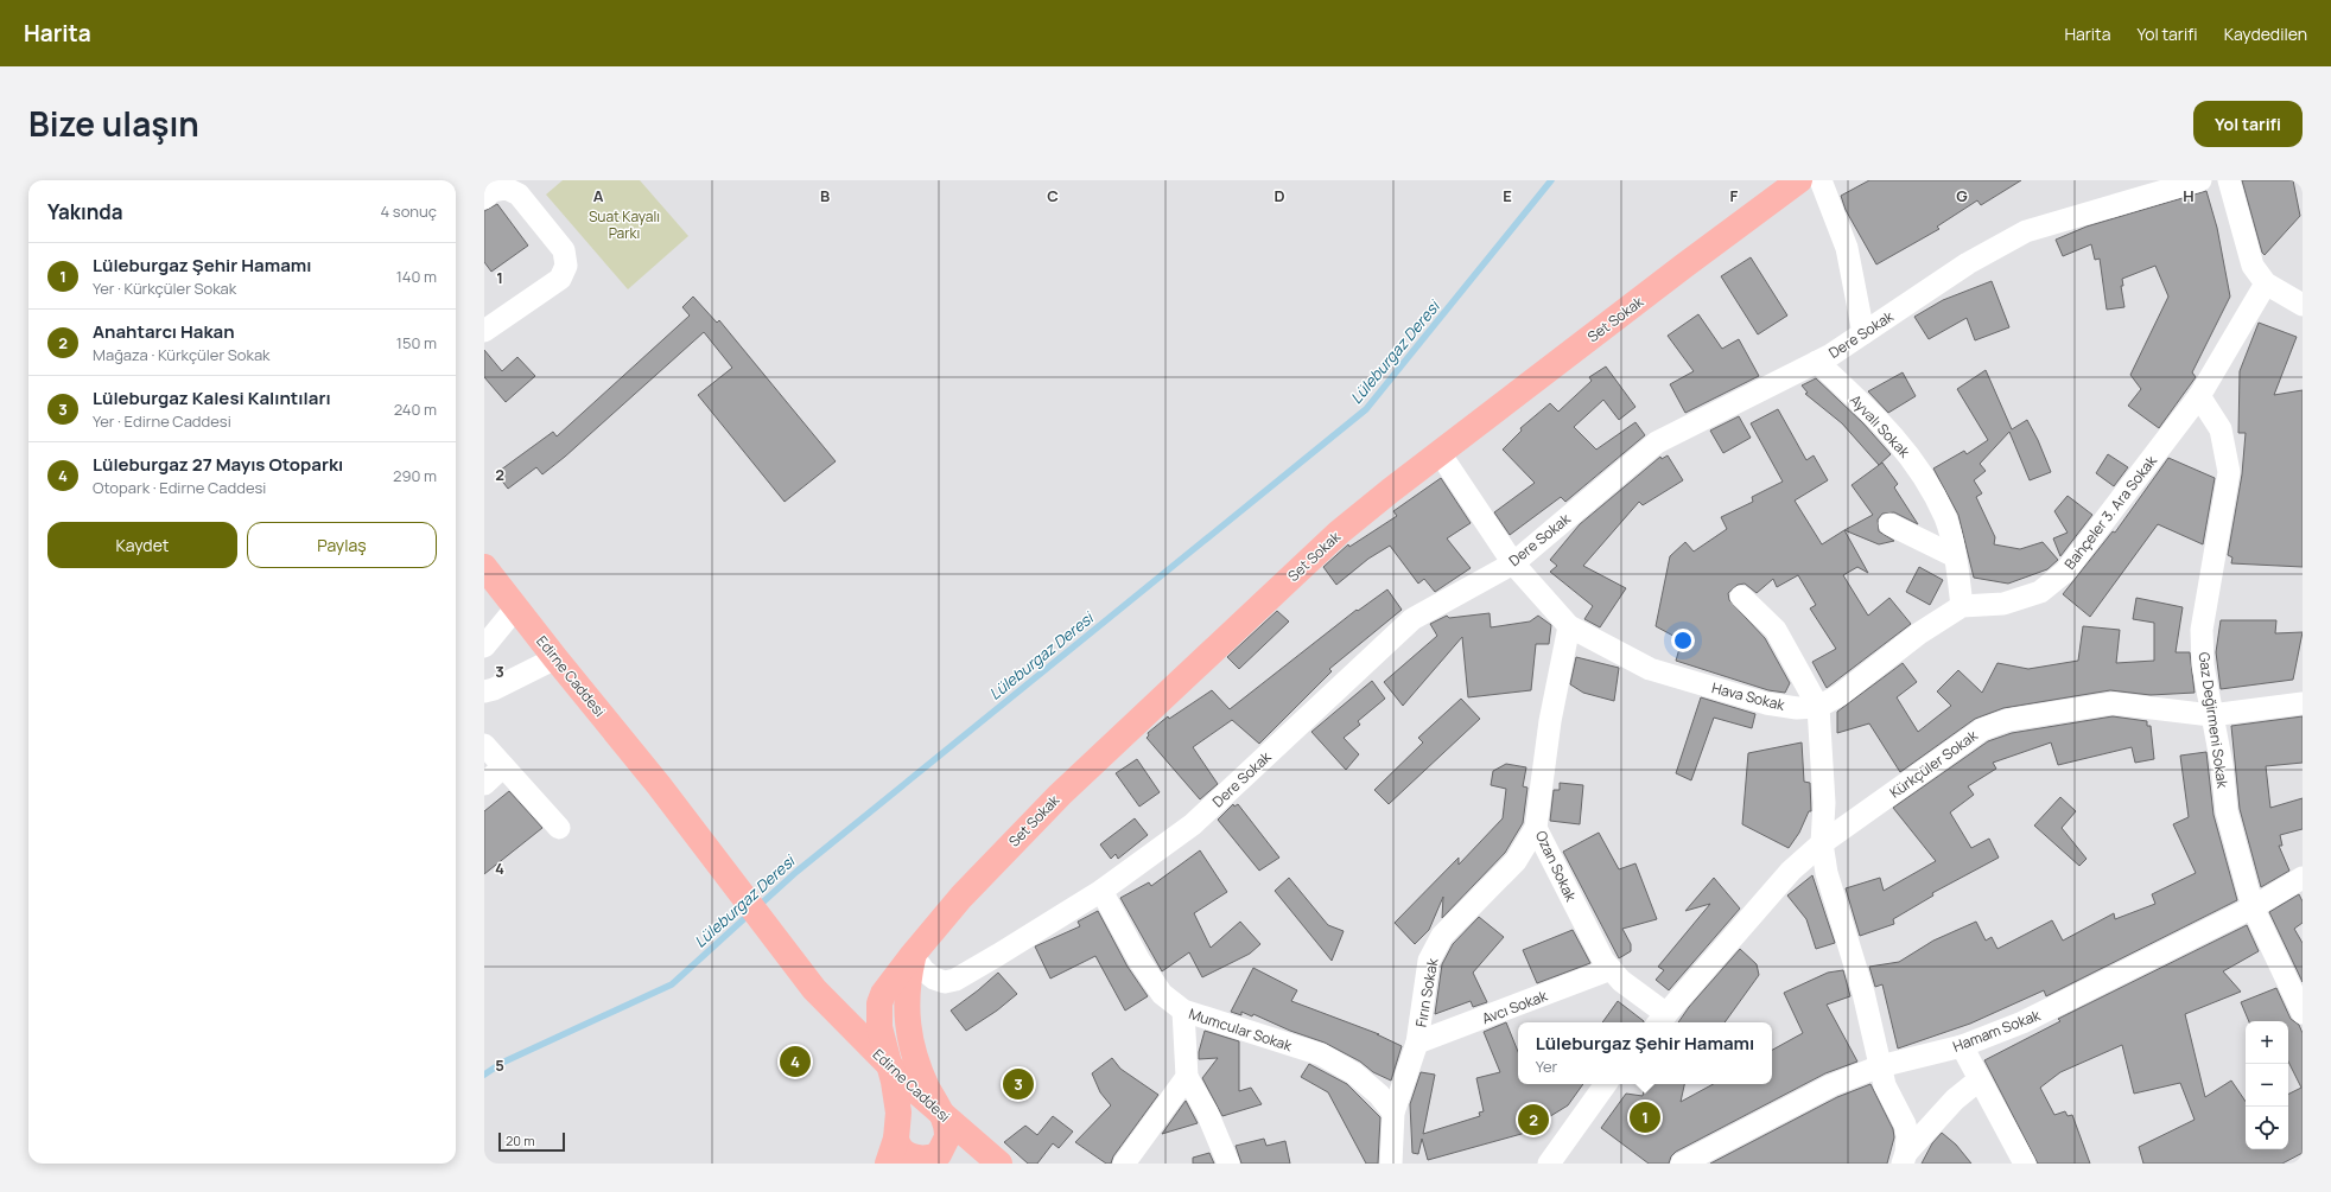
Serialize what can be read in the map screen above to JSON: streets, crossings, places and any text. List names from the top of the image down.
{
  "streets": {
    "main road": ["Set Sokak", "Edirne Caddesi"],
    "street": [
      "Dere Sokak",
      "Ayvalı Sokak",
      "Bahçeler 3. Ara Sokak",
      "Hava Sokak",
      "Gaz Değirmeni Sokak",
      "Kürkçüler Sokak",
      "Ozan Sokak",
      "Fırın Sokak",
      "Avcı Sokak",
      "Mumcular Sokak",
      "Hamam Sokak"
    ]
  },
  "crossings": [
    ["Set Sokak", "Dere Sokak"],
    ["Set Sokak", "Edirne Caddesi"],
    ["Set Sokak", "Hava Sokak"],
    ["Dere Sokak", "Ayvalı Sokak"],
    ["Dere Sokak", "Hava Sokak"],
    ["Dere Sokak", "Mumcular Sokak"],
    ["Ayvalı Sokak", "Bahçeler 3. Ara Sokak"],
    ["Bahçeler 3. Ara Sokak", "Hava Sokak"],
    ["Bahçeler 3. Ara Sokak", "Gaz Değirmeni Sokak"],
    ["Hava Sokak", "Ozan Sokak"],
    ["Gaz Değirmeni Sokak", "Kürkçüler Sokak"],
    ["Gaz Değirmeni Sokak", "Hamam Sokak"],
    ["Kürkçüler Sokak", "Ozan Sokak"],
    ["Ozan Sokak", "Fırın Sokak"],
    ["Ozan Sokak", "Avcı Sokak"],
    ["Fırın Sokak", "Avcı Sokak"],
    ["Fırın Sokak", "Mumcular Sokak"]
  ],
  "water": ["Lüleburgaz Deresi"],
  "parks": ["Suat Kayalı Parkı"],
  "scale_bar": "20 m",
  "page": {
    "header": "Harita",
    "nav": ["Harita", "Yol tarifi", "Kaydedilen"],
    "title": "Bize ulaşın",
    "buttons": [
      "Yol tarifi",
      ["Kaydet", "Paylaş"]
    ],
    "heading": ["Yakında", "4 sonuç"],
    "list": [
      {
        "mark": "1",
        "name": "Lüleburgaz Şehir Hamamı",
        "note": "Yer · Kürkçüler Sokak",
        "value": "140 m"
      },
      {
        "mark": "2",
        "name": "Anahtarcı Hakan",
        "note": "Mağaza · Kürkçüler Sokak",
        "value": "150 m"
      },
      {
        "mark": "3",
        "name": "Lüleburgaz Kalesi Kalıntıları",
        "note": "Yer · Edirne Caddesi",
        "value": "240 m"
      },
      {
        "mark": "4",
        "name": "Lüleburgaz 27 Mayıs Otoparkı",
        "note": "Otopark · Edirne Caddesi",
        "value": "290 m"
      }
    ],
    "map_buttons": ["+", "−"],
    "popup": ["Lüleburgaz Şehir Hamamı", "Yer"],
    "pins": [
      "4",
      "3",
      "1",
      "2"
    ],
    "scale": "20 m"
  },
  "grid": {
    "columns": [
      "A",
      "B",
      "C",
      "D",
      "E",
      "F",
      "G",
      "H"
    ],
    "rows": [
      "1",
      "2",
      "3",
      "4",
      "5"
    ]
  }
}
